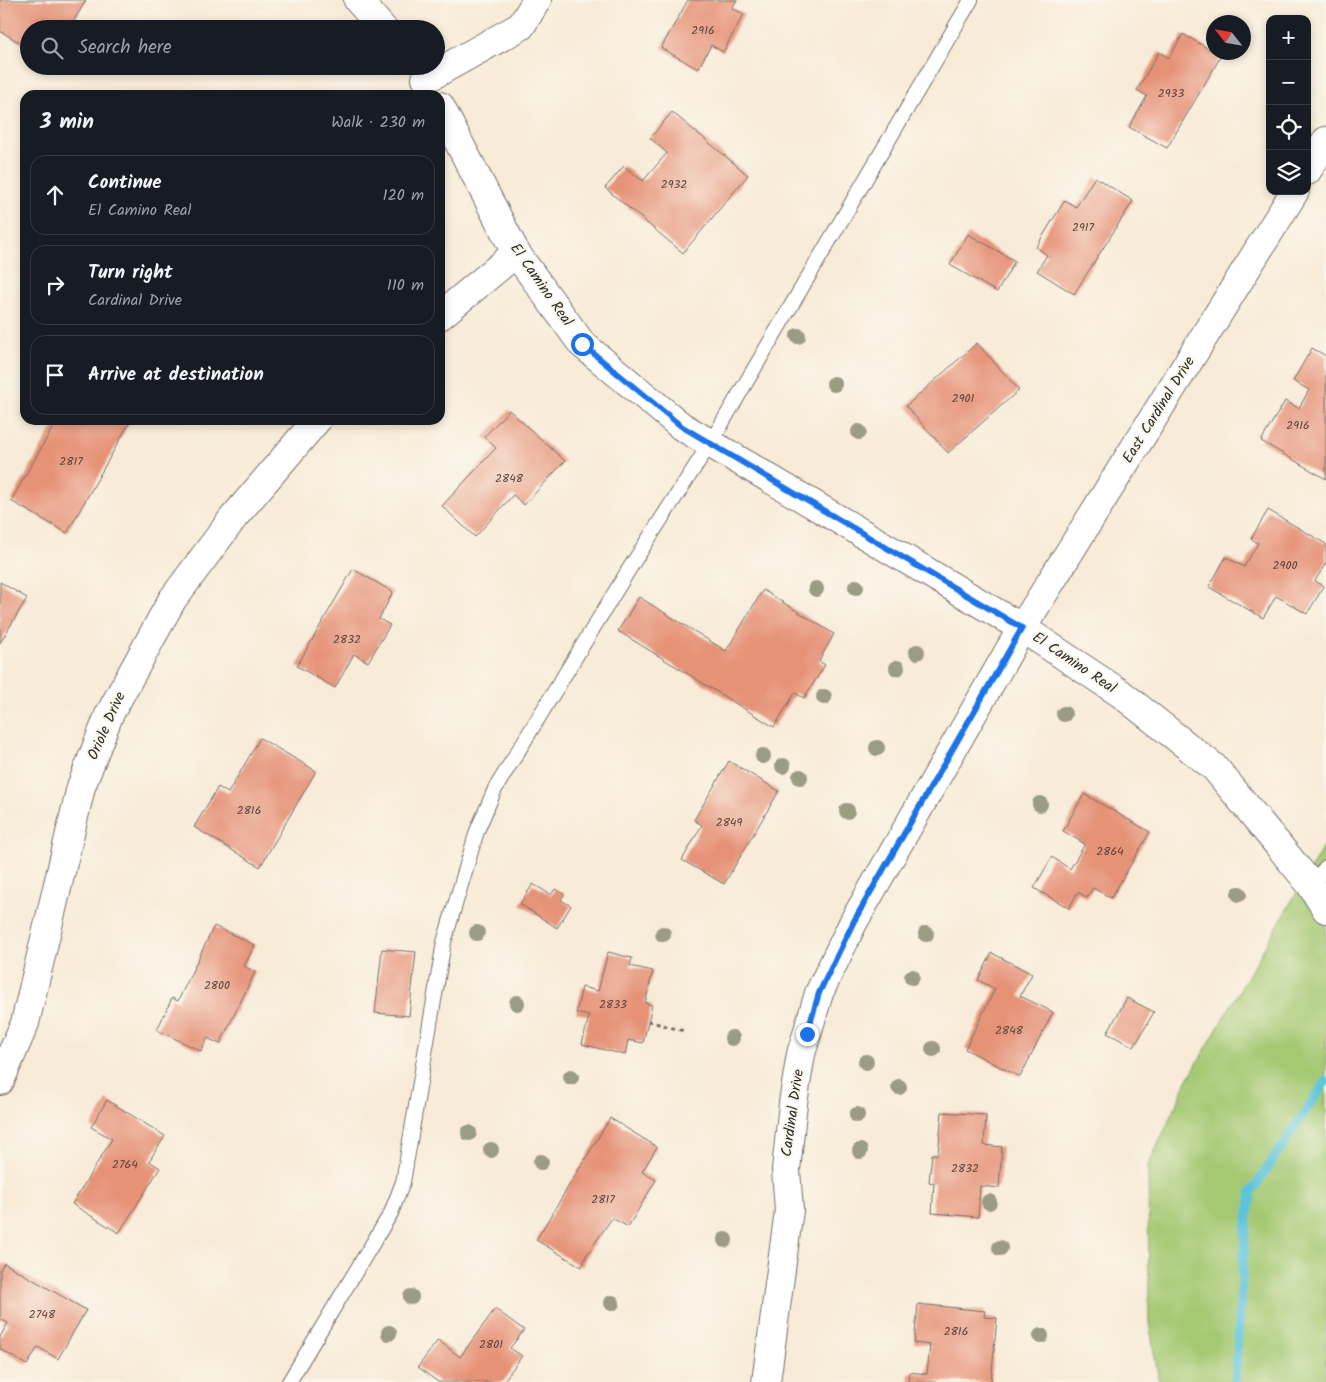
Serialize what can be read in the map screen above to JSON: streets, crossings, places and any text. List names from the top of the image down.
{
  "streets": {
    "street": [
      "El Camino Real",
      "East Cardinal Drive",
      "Oriole Drive",
      "Cardinal Drive"
    ]
  },
  "crossings": [
    ["El Camino Real", "East Cardinal Drive"],
    ["El Camino Real", "Cardinal Drive"],
    ["East Cardinal Drive", "Cardinal Drive"]
  ],
  "house_numbers": [
    "2916",
    "2933",
    "2932",
    "2917",
    "2901",
    "2916",
    "2817",
    "2848",
    "2900",
    "2832",
    "2816",
    "2849",
    "2864",
    "2800",
    "2833",
    "2848",
    "2764",
    "2832",
    "2817",
    "2748",
    "2816",
    "2801"
  ],
  "north": "top left",
  "page": {
    "map_buttons": ["+", "−"],
    "search": "Search here",
    "heading": ["3 min", "Walk · 230 m"],
    "list": [
      ["Continue", "El Camino Real", "120 m"],
      ["Turn right", "Cardinal Drive", "110 m"],
      "Arrive at destination"
    ]
  }
}
